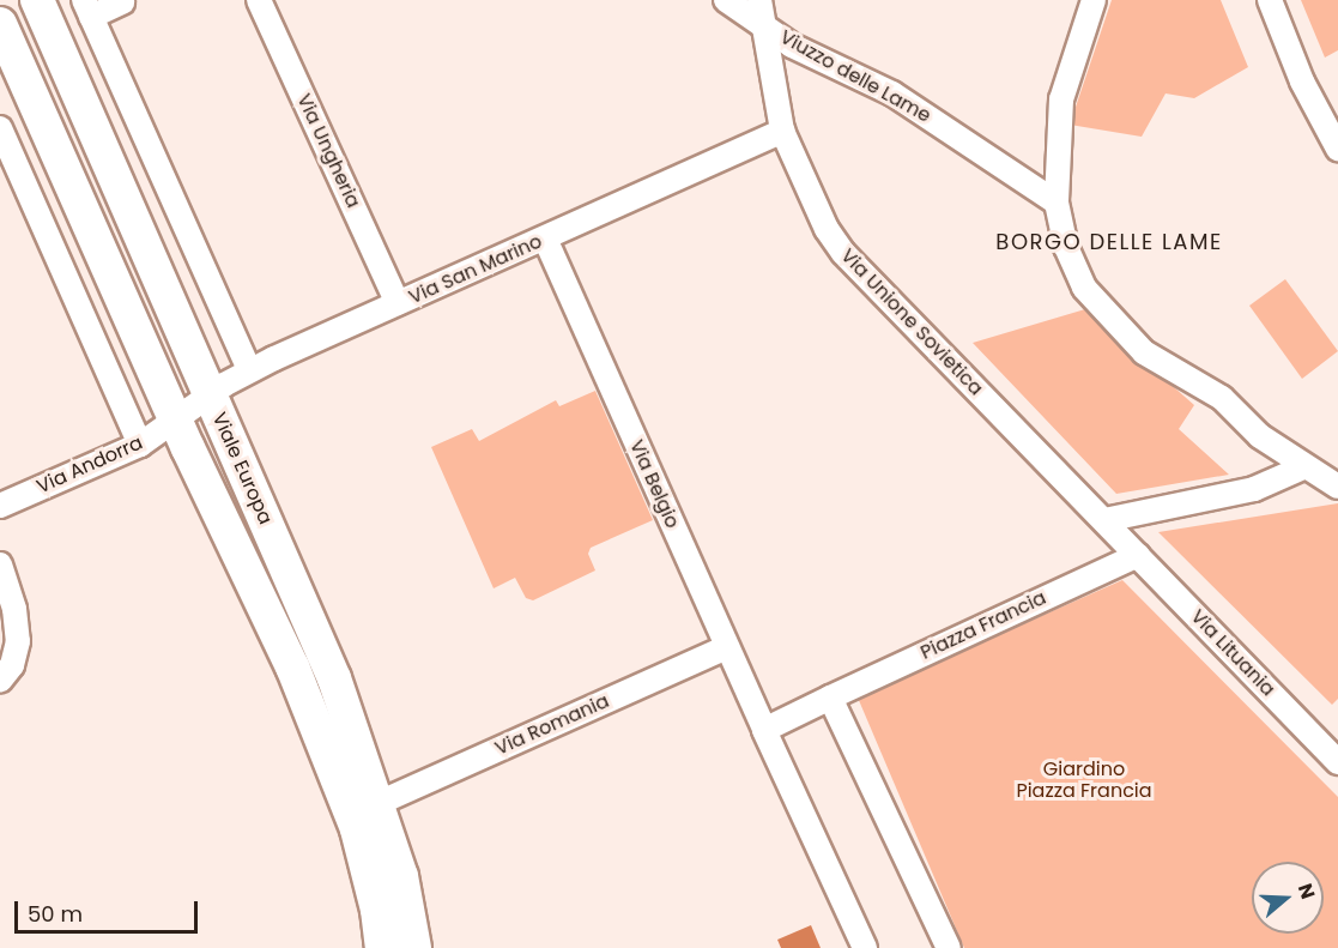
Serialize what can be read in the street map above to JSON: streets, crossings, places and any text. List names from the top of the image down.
{
  "streets": {
    "main road": ["Viale Europa"],
    "street": [
      "Viuzzo delle Lame",
      "Via Ungheria",
      "Via San Marino",
      "Via Unione Sovietica",
      "Via Andorra",
      "Via Belgio",
      "Piazza Francia",
      "Via Lituania",
      "Via Romania"
    ]
  },
  "crossings": [
    ["Viuzzo delle Lame", "Via Unione Sovietica"],
    ["Via Ungheria", "Via San Marino"],
    ["Via San Marino", "Via Unione Sovietica"],
    ["Via San Marino", "Via Andorra"],
    ["Via San Marino", "Viale Europa"],
    ["Via San Marino", "Via Belgio"],
    ["Via Unione Sovietica", "Piazza Francia"],
    ["Via Unione Sovietica", "Via Lituania"],
    ["Via Andorra", "Viale Europa"],
    ["Viale Europa", "Via Romania"],
    ["Via Belgio", "Piazza Francia"],
    ["Via Belgio", "Via Romania"],
    ["Piazza Francia", "Via Lituania"]
  ],
  "districts": ["BORGO DELLE LAME"],
  "parks": ["Giardino Piazza Francia"],
  "scale_bar": "50 m",
  "north": "right"
}
